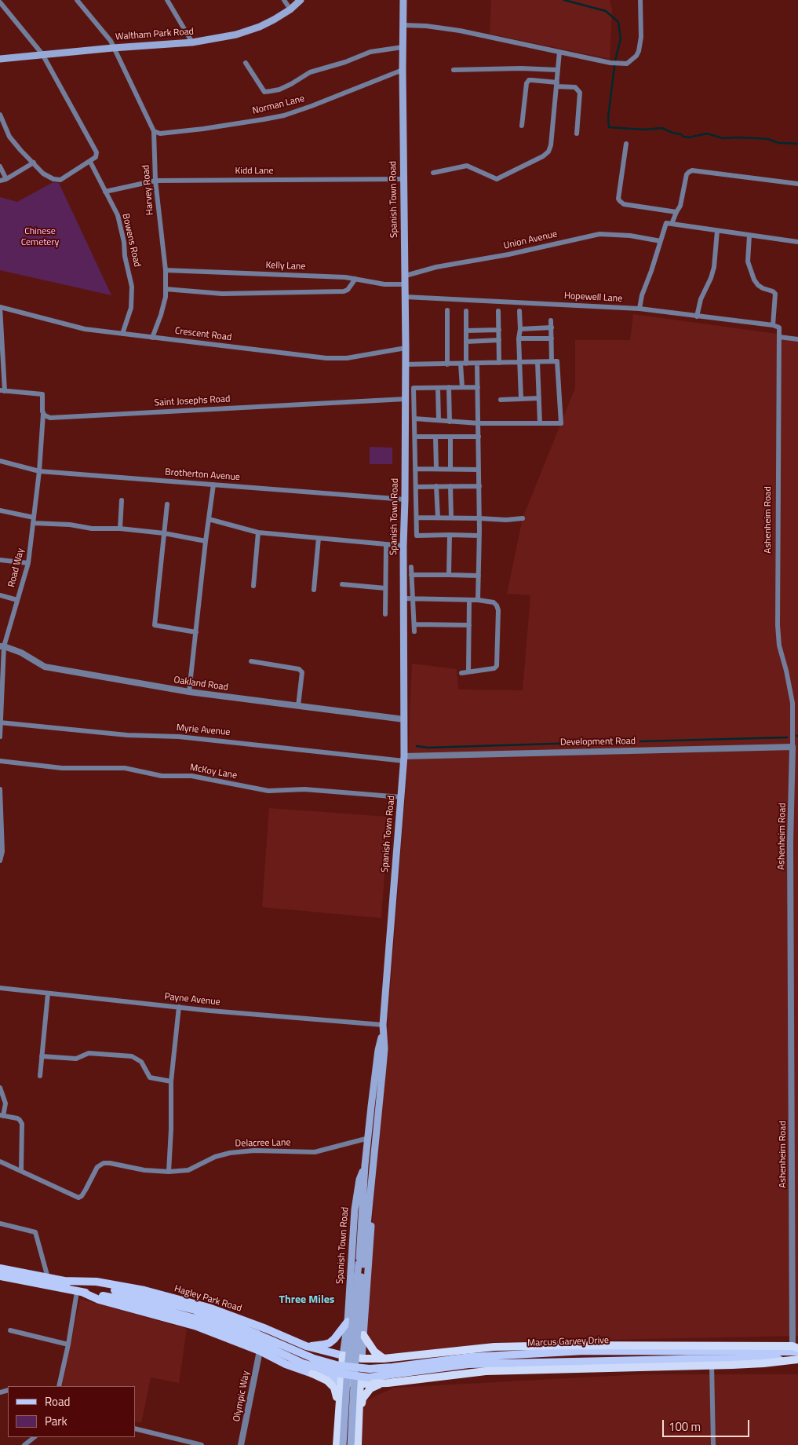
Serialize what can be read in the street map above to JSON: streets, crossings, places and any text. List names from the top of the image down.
{
  "streets": {
    "highway": ["Spanish Town Road", "Marcus Garvey Drive"],
    "main road": ["Waltham Park Road", "Hagley Park Road"],
    "street": [
      "Norman Lane",
      "Kidd Lane",
      "Harvey Road",
      "Bowens Road",
      "Union Avenue",
      "Kelly Lane",
      "Hopewell Lane",
      "Crescent Road",
      "Saint Josephs Road",
      "Brotherton Avenue",
      "Ashenheim Road",
      "Road Way",
      "Oakland Road",
      "Myrie Avenue",
      "Development Road",
      "McKoy Lane",
      "Payne Avenue",
      "Delacree Lane",
      "Olympic Way"
    ]
  },
  "crossings": [
    ["Waltham Park Road", "Harvey Road"],
    ["Norman Lane", "Harvey Road"],
    ["Norman Lane", "Spanish Town Road"],
    ["Kidd Lane", "Harvey Road"],
    ["Kidd Lane", "Spanish Town Road"],
    ["Kidd Lane", "Bowens Road"],
    ["Harvey Road", "Kelly Lane"],
    ["Harvey Road", "Crescent Road"],
    ["Spanish Town Road", "Union Avenue"],
    ["Spanish Town Road", "Kelly Lane"],
    ["Spanish Town Road", "Hopewell Lane"],
    ["Spanish Town Road", "Crescent Road"],
    ["Spanish Town Road", "Saint Josephs Road"],
    ["Spanish Town Road", "Brotherton Avenue"],
    ["Spanish Town Road", "Oakland Road"],
    ["Spanish Town Road", "Myrie Avenue"],
    ["Spanish Town Road", "Development Road"],
    ["Spanish Town Road", "McKoy Lane"],
    ["Spanish Town Road", "Payne Avenue"],
    ["Spanish Town Road", "Delacree Lane"],
    ["Spanish Town Road", "Hagley Park Road"],
    ["Spanish Town Road", "Marcus Garvey Drive"],
    ["Bowens Road", "Crescent Road"],
    ["Hopewell Lane", "Ashenheim Road"],
    ["Saint Josephs Road", "Road Way"],
    ["Brotherton Avenue", "Road Way"],
    ["Ashenheim Road", "Development Road"],
    ["Ashenheim Road", "Marcus Garvey Drive"],
    ["Road Way", "Oakland Road"],
    ["Road Way", "Myrie Avenue"],
    ["Myrie Avenue", "Development Road"],
    ["Hagley Park Road", "Marcus Garvey Drive"],
    ["Hagley Park Road", "Olympic Way"]
  ],
  "districts": ["Three Miles"],
  "parks": ["Chinese Cemetery"],
  "legend": ["Road", "Park"],
  "scale_bar": "100 m"
}
